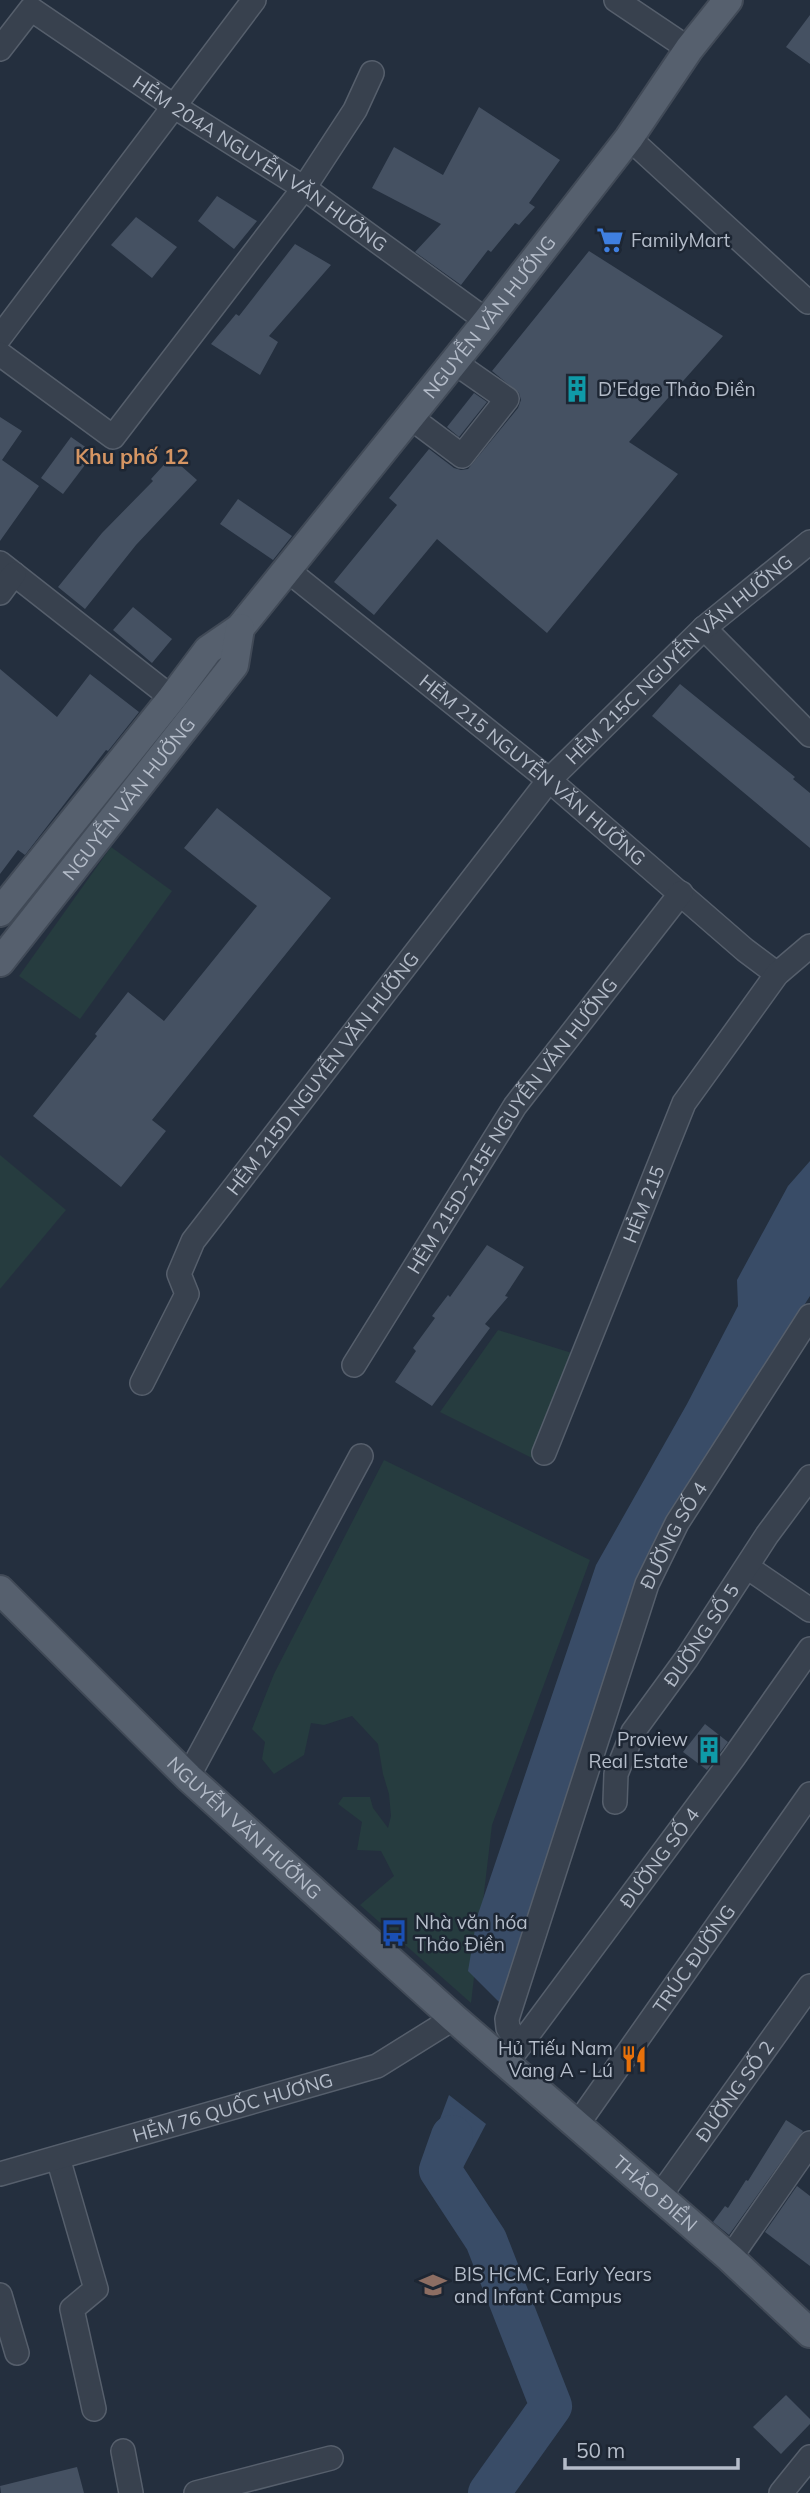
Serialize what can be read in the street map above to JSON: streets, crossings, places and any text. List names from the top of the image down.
{
  "streets": {
    "main road": ["NGUYỄN VĂN HƯỞNG", "THẢO ĐIỀN"],
    "street": [
      "HẺM 204A NGUYỄN VĂN HƯỞNG",
      "HẺM 215C NGUYỄN VĂN HƯỞNG",
      "HẺM 215 NGUYỄN VĂN HƯỞNG",
      "HẺM 215D NGUYỄN VĂN HƯỞNG",
      "HẺM 215D-215E NGUYỄN VĂN HƯỞNG",
      "HẺM 215",
      "ĐƯỜNG SỐ 4",
      "ĐƯỜNG SỐ 5",
      "TRÚC ĐƯỜNG",
      "ĐƯỜNG SỐ 2",
      "HẺM 76 QUỐC HƯƠNG"
    ]
  },
  "crossings": [
    ["HẺM 204A NGUYỄN VĂN HƯỞNG", "NGUYỄN VĂN HƯỞNG"],
    ["NGUYỄN VĂN HƯỞNG", "HẺM 215 NGUYỄN VĂN HƯỞNG"],
    ["NGUYỄN VĂN HƯỞNG", "ĐƯỜNG SỐ 4"],
    ["NGUYỄN VĂN HƯỞNG", "HẺM 76 QUỐC HƯƠNG"],
    ["NGUYỄN VĂN HƯỞNG", "THẢO ĐIỀN"],
    ["HẺM 215C NGUYỄN VĂN HƯỞNG", "HẺM 215 NGUYỄN VĂN HƯỞNG"],
    ["HẺM 215C NGUYỄN VĂN HƯỞNG", "HẺM 215D NGUYỄN VĂN HƯỞNG"],
    ["HẺM 215 NGUYỄN VĂN HƯỞNG", "HẺM 215D NGUYỄN VĂN HƯỞNG"],
    ["HẺM 215 NGUYỄN VĂN HƯỞNG", "HẺM 215D-215E NGUYỄN VĂN HƯỞNG"],
    ["HẺM 215 NGUYỄN VĂN HƯỞNG", "HẺM 215"],
    ["ĐƯỜNG SỐ 4", "THẢO ĐIỀN"],
    ["TRÚC ĐƯỜNG", "THẢO ĐIỀN"],
    ["ĐƯỜNG SỐ 2", "THẢO ĐIỀN"]
  ],
  "districts": ["Khu phố 12"],
  "places": {
    "supermarket": ["FamilyMart"],
    "building": ["D'Edge Thảo Điền", "Proview Real Estate"],
    "bus stop": ["Nhà văn hóa Thảo Điền"],
    "restaurant": ["Hủ Tiếu Nam Vang A - Lú"],
    "school or university": ["BIS HCMC, Early Years and Infant Campus"]
  },
  "scale_bar": "50 m"
}
